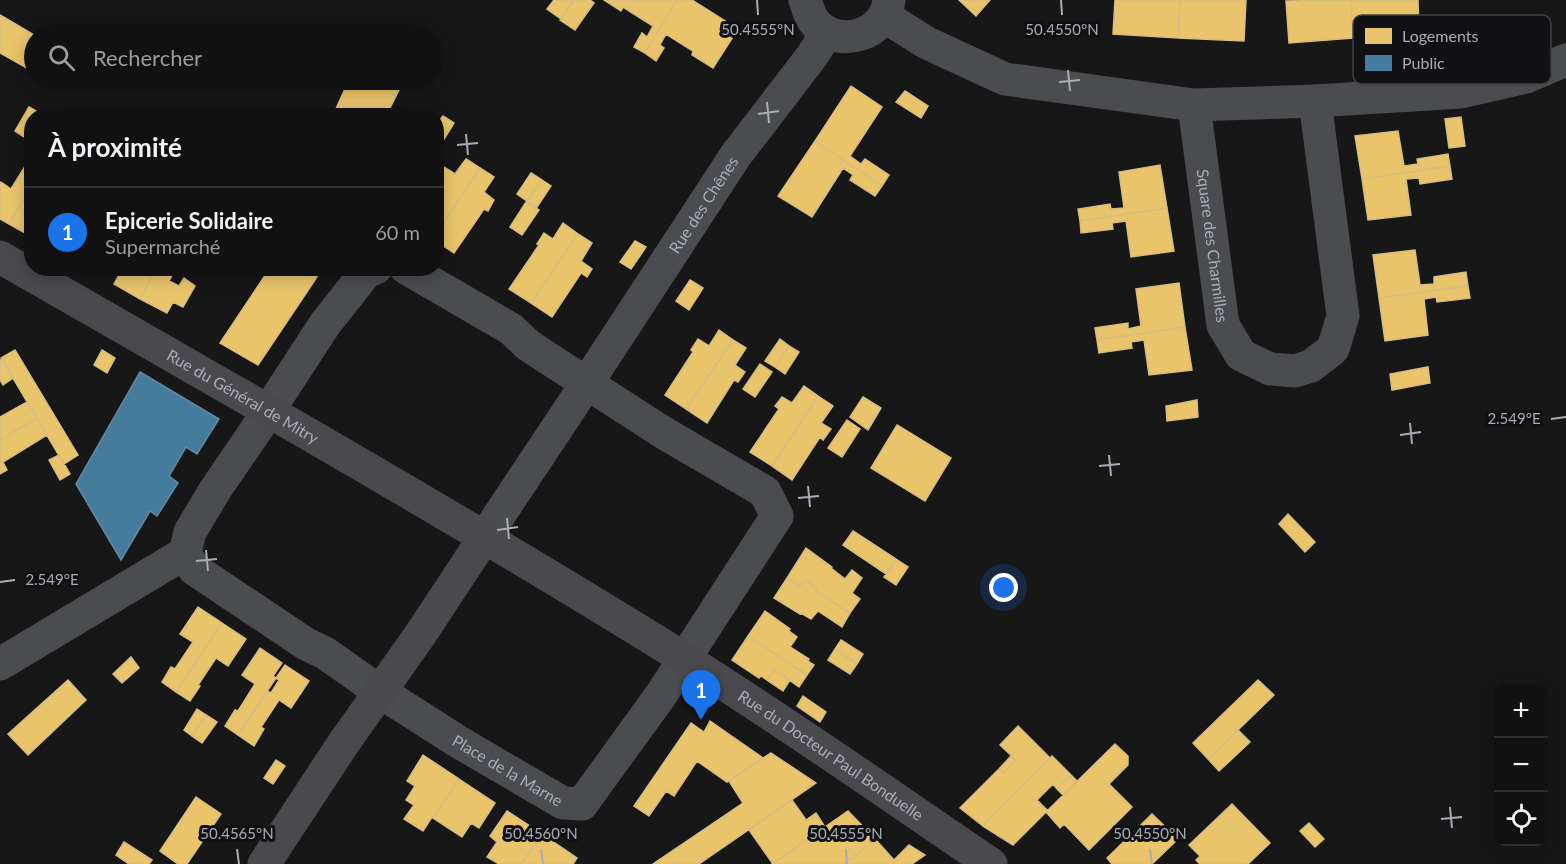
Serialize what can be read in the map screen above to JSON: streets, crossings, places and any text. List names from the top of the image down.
{
  "streets": {
    "street": [
      "Rue des Chênes",
      "Square des Charmilles",
      "Rue du Général de Mitry",
      "Rue du Docteur Paul Bonduelle",
      "Place de la Marne"
    ]
  },
  "crossings": [
    ["Rue des Chênes", "Rue du Général de Mitry"],
    ["Rue des Chênes", "Rue du Docteur Paul Bonduelle"],
    ["Rue des Chênes", "Place de la Marne"],
    ["Rue du Général de Mitry", "Rue du Docteur Paul Bonduelle"],
    ["Rue du Docteur Paul Bonduelle", "Place de la Marne"]
  ],
  "legend": ["Logements", "Public"],
  "page": {
    "search": "Rechercher",
    "heading": "À proximité",
    "list": [
      {
        "mark": "1",
        "name": "Epicerie Solidaire",
        "note": "Supermarché",
        "value": "60 m"
      }
    ],
    "pins": "1",
    "map_buttons": ["+", "−"]
  },
  "coordinates": [
    "50.4555°N",
    "50.4550°N",
    "2.549°E",
    "50.4565°N",
    "50.4560°N"
  ]
}
